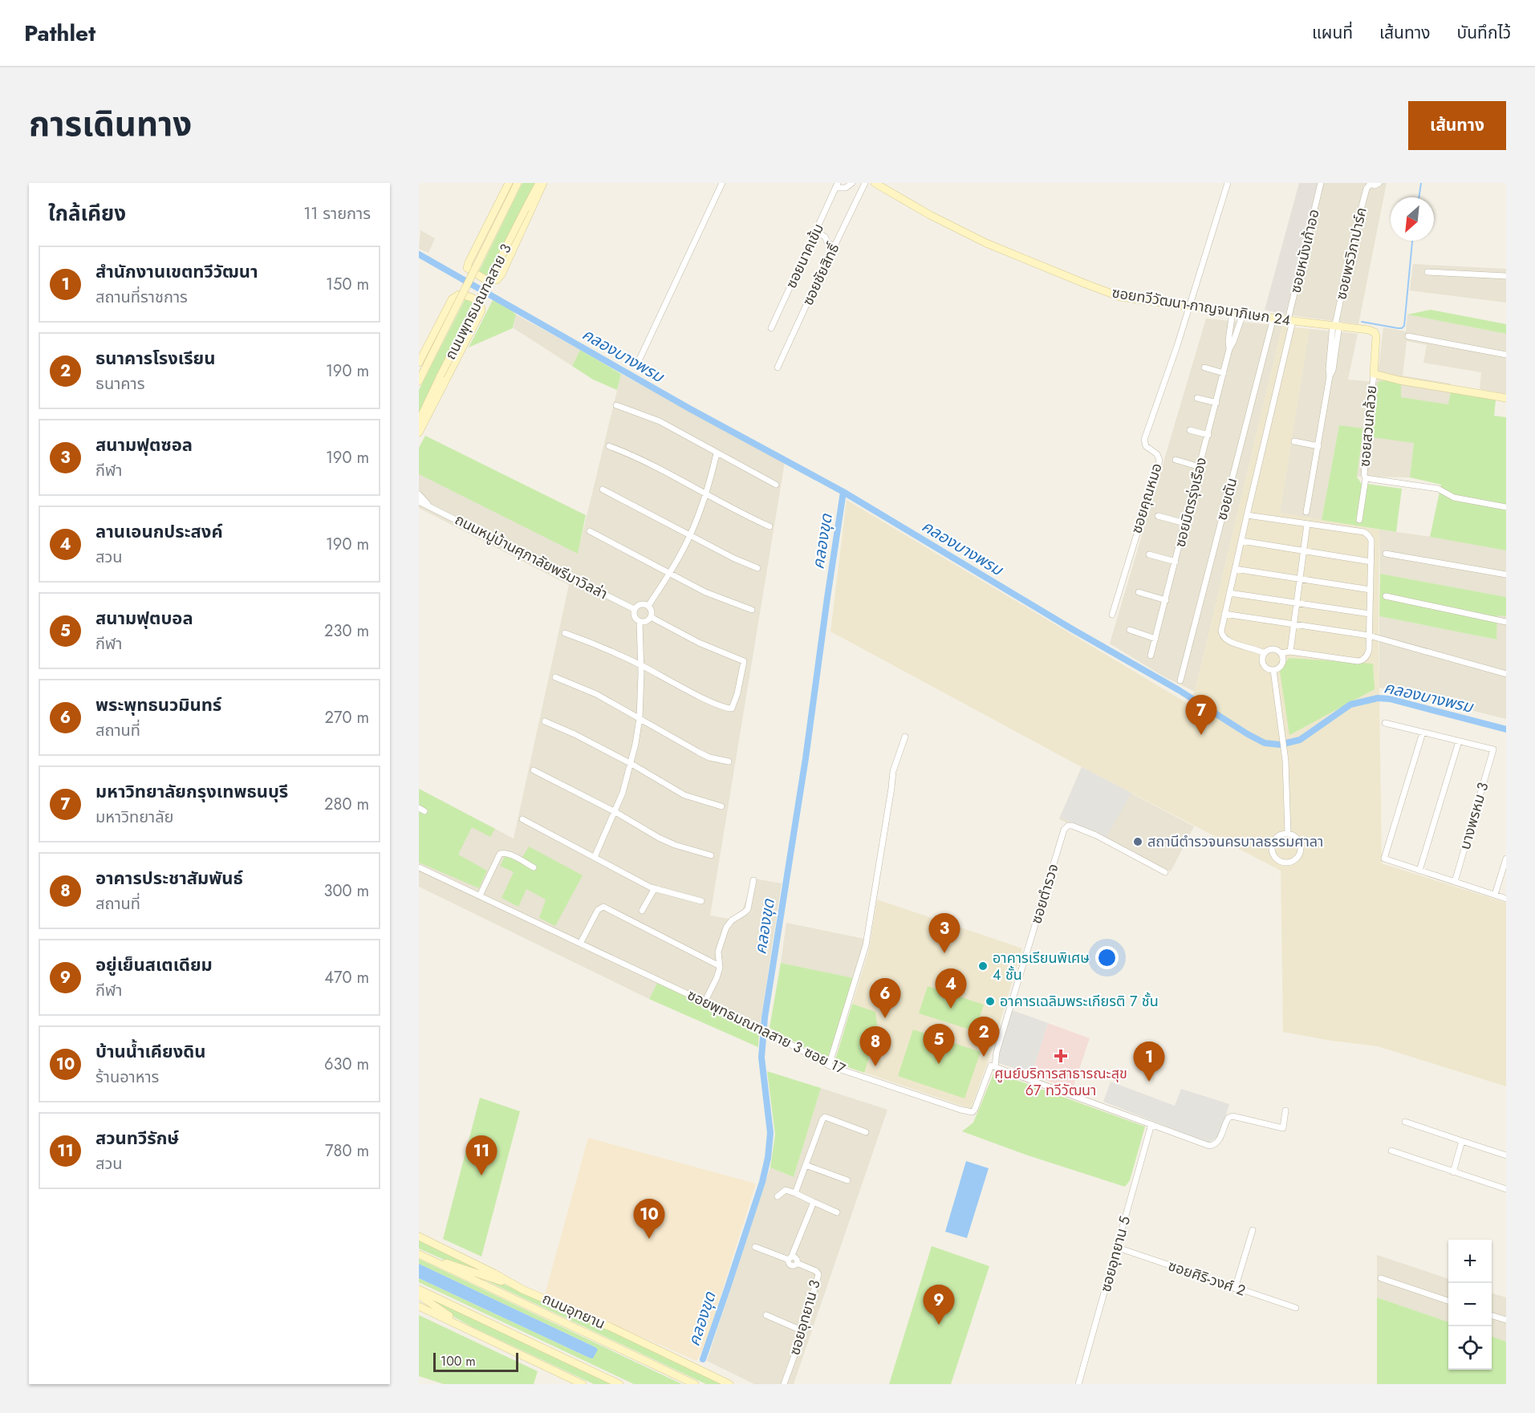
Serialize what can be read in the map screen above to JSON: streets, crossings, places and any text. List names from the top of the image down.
{
  "streets": {
    "main road": ["ถนนพุทธมณฑลสาย 3", "ซอยทวีวัฒนา-กาญจนาภิเษก 24", "ถนนอุทยาน"],
    "street": [
      "ซอยหนังเก้าออ",
      "ซอยพรวิภาปาร์ค",
      "ซอยนาคเข้ม",
      "ซอยชัยสิทธิ์",
      "ซอยสวนกล้วย",
      "ซอยคุณหมอ",
      "ซอยตัน",
      "ซอยมิตรรุ่งเรือง",
      "ถนนหมู่บ้านศุภาลัยพรีมาวิลล่า",
      "บางพรหม 3",
      "ซอยตำรวจ",
      "ซอยพุทธมณฑลสาย 3 ซอย 17",
      "ซอยอุทยาน 5",
      "ซอยศิริ-วงศ์ 2",
      "ซอยอุทยาน 3"
    ]
  },
  "crossings": [
    ["ซอยหนังเก้าออ", "ซอยทวีวัฒนา-กาญจนาภิเษก 24"],
    ["ซอยพรวิภาปาร์ค", "ซอยทวีวัฒนา-กาญจนาภิเษก 24"],
    ["ซอยทวีวัฒนา-กาญจนาภิเษก 24", "ซอยสวนกล้วย"],
    ["ซอยทวีวัฒนา-กาญจนาภิเษก 24", "ซอยคุณหมอ"],
    ["ซอยทวีวัฒนา-กาญจนาภิเษก 24", "ซอยตัน"],
    ["ซอยทวีวัฒนา-กาญจนาภิเษก 24", "ซอยมิตรรุ่งเรือง"],
    ["ซอยตำรวจ", "ซอยพุทธมณฑลสาย 3 ซอย 17"],
    ["ซอยอุทยาน 5", "ซอยศิริ-วงศ์ 2"]
  ],
  "water": ["คลองบางพรม", "คลองขุด"],
  "places": {
    "other": ["สถานีตำรวจนครบาลธรรมศาลา", "อาคารเรียนพิเศษ 4 ชั้น", "อาคารเฉลิมพระเกียรติ 7 ชั้น"],
    "health": ["ศูนย์บริการสาธารณะสุข 67 ทวีวัฒนา"]
  },
  "scale_bar": "100 m",
  "north": "bottom left",
  "page": {
    "header": "Pathlet",
    "nav": ["แผนที่", "เส้นทาง", "บันทึกไว้"],
    "title": "การเดินทาง",
    "buttons": "เส้นทาง",
    "heading": ["ใกล้เคียง", "11 รายการ"],
    "list": [
      {
        "mark": "1",
        "name": "สำนักงานเขตทวีวัฒนา",
        "note": "สถานที่ราชการ",
        "value": "150 m"
      },
      {
        "mark": "2",
        "name": "ธนาคารโรงเรียน",
        "note": "ธนาคาร",
        "value": "190 m"
      },
      {
        "mark": "3",
        "name": "สนามฟุตซอล",
        "note": "กีฬา",
        "value": "190 m"
      },
      {
        "mark": "4",
        "name": "ลานเอนกประสงค์",
        "note": "สวน",
        "value": "190 m"
      },
      {
        "mark": "5",
        "name": "สนามฟุตบอล",
        "note": "กีฬา",
        "value": "230 m"
      },
      {
        "mark": "6",
        "name": "พระพุทธนวมินทร์",
        "note": "สถานที่",
        "value": "270 m"
      },
      {
        "mark": "7",
        "name": "มหาวิทยาลัยกรุงเทพธนบุรี",
        "note": "มหาวิทยาลัย",
        "value": "280 m"
      },
      {
        "mark": "8",
        "name": "อาคารประชาสัมพันธ์",
        "note": "สถานที่",
        "value": "300 m"
      },
      {
        "mark": "9",
        "name": "อยู่เย็นสเตเดียม",
        "note": "กีฬา",
        "value": "470 m"
      },
      {
        "mark": "10",
        "name": "บ้านน้ำเคียงดิน",
        "note": "ร้านอาหาร",
        "value": "630 m"
      },
      {
        "mark": "11",
        "name": "สวนทวีรักษ์",
        "note": "สวน",
        "value": "780 m"
      }
    ],
    "pins": [
      "7",
      "3",
      "4",
      "6",
      "2",
      "5",
      "8",
      "1",
      "11",
      "10",
      "9"
    ],
    "map_buttons": ["+", "−"],
    "scale": "100 m"
  }
}
